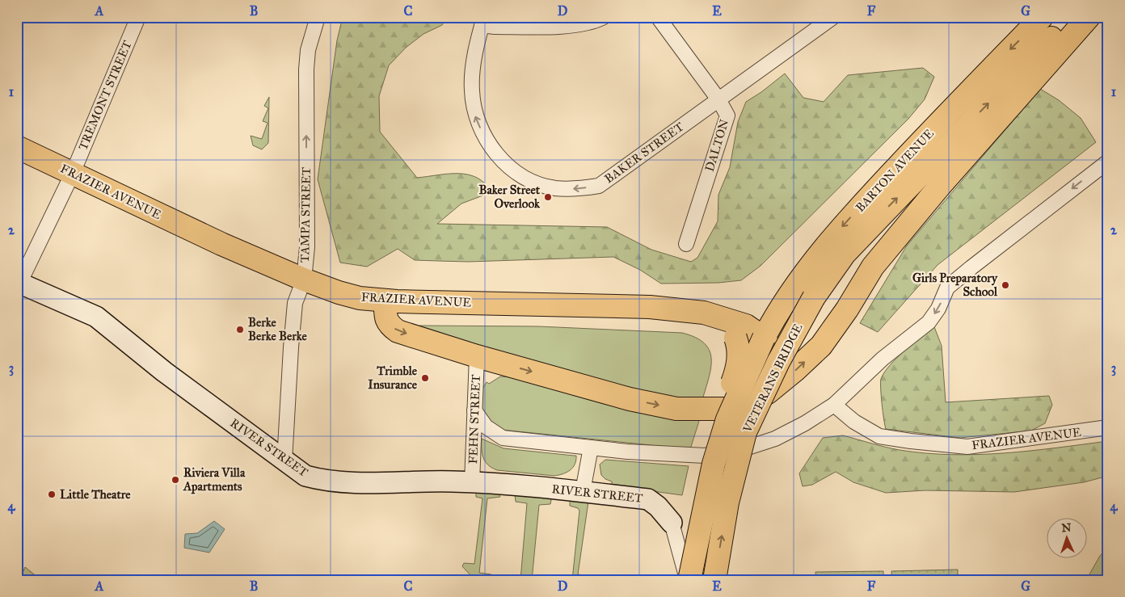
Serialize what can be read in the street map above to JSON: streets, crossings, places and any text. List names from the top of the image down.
{
  "streets": {
    "main road": ["BARTON AVENUE", "FRAZIER AVENUE", "VETERANS BRIDGE"],
    "street": [
      "TREMONT STREET",
      "DALTON",
      "BAKER STREET",
      "TAMPA STREET",
      "FEHN STREET",
      "RIVER STREET"
    ]
  },
  "crossings": [
    ["TREMONT STREET", "FRAZIER AVENUE"],
    ["TREMONT STREET", "RIVER STREET"],
    ["DALTON", "BAKER STREET"],
    ["BARTON AVENUE", "FRAZIER AVENUE"],
    ["BARTON AVENUE", "VETERANS BRIDGE"],
    ["FRAZIER AVENUE", "TAMPA STREET"],
    ["FRAZIER AVENUE", "VETERANS BRIDGE"],
    ["TAMPA STREET", "RIVER STREET"],
    ["FEHN STREET", "RIVER STREET"]
  ],
  "one_way": ["TAMPA STREET"],
  "places": [
    "Baker Street Overlook",
    "Girls Preparatory School",
    "Berke Berke Berke",
    "Trimble Insurance",
    "Riviera Villa Apartments",
    "Little Theatre"
  ],
  "north": "top",
  "grid": {
    "columns": [
      "A",
      "B",
      "C",
      "D",
      "E",
      "F",
      "G"
    ],
    "rows": [
      "1",
      "2",
      "3",
      "4"
    ]
  }
}
